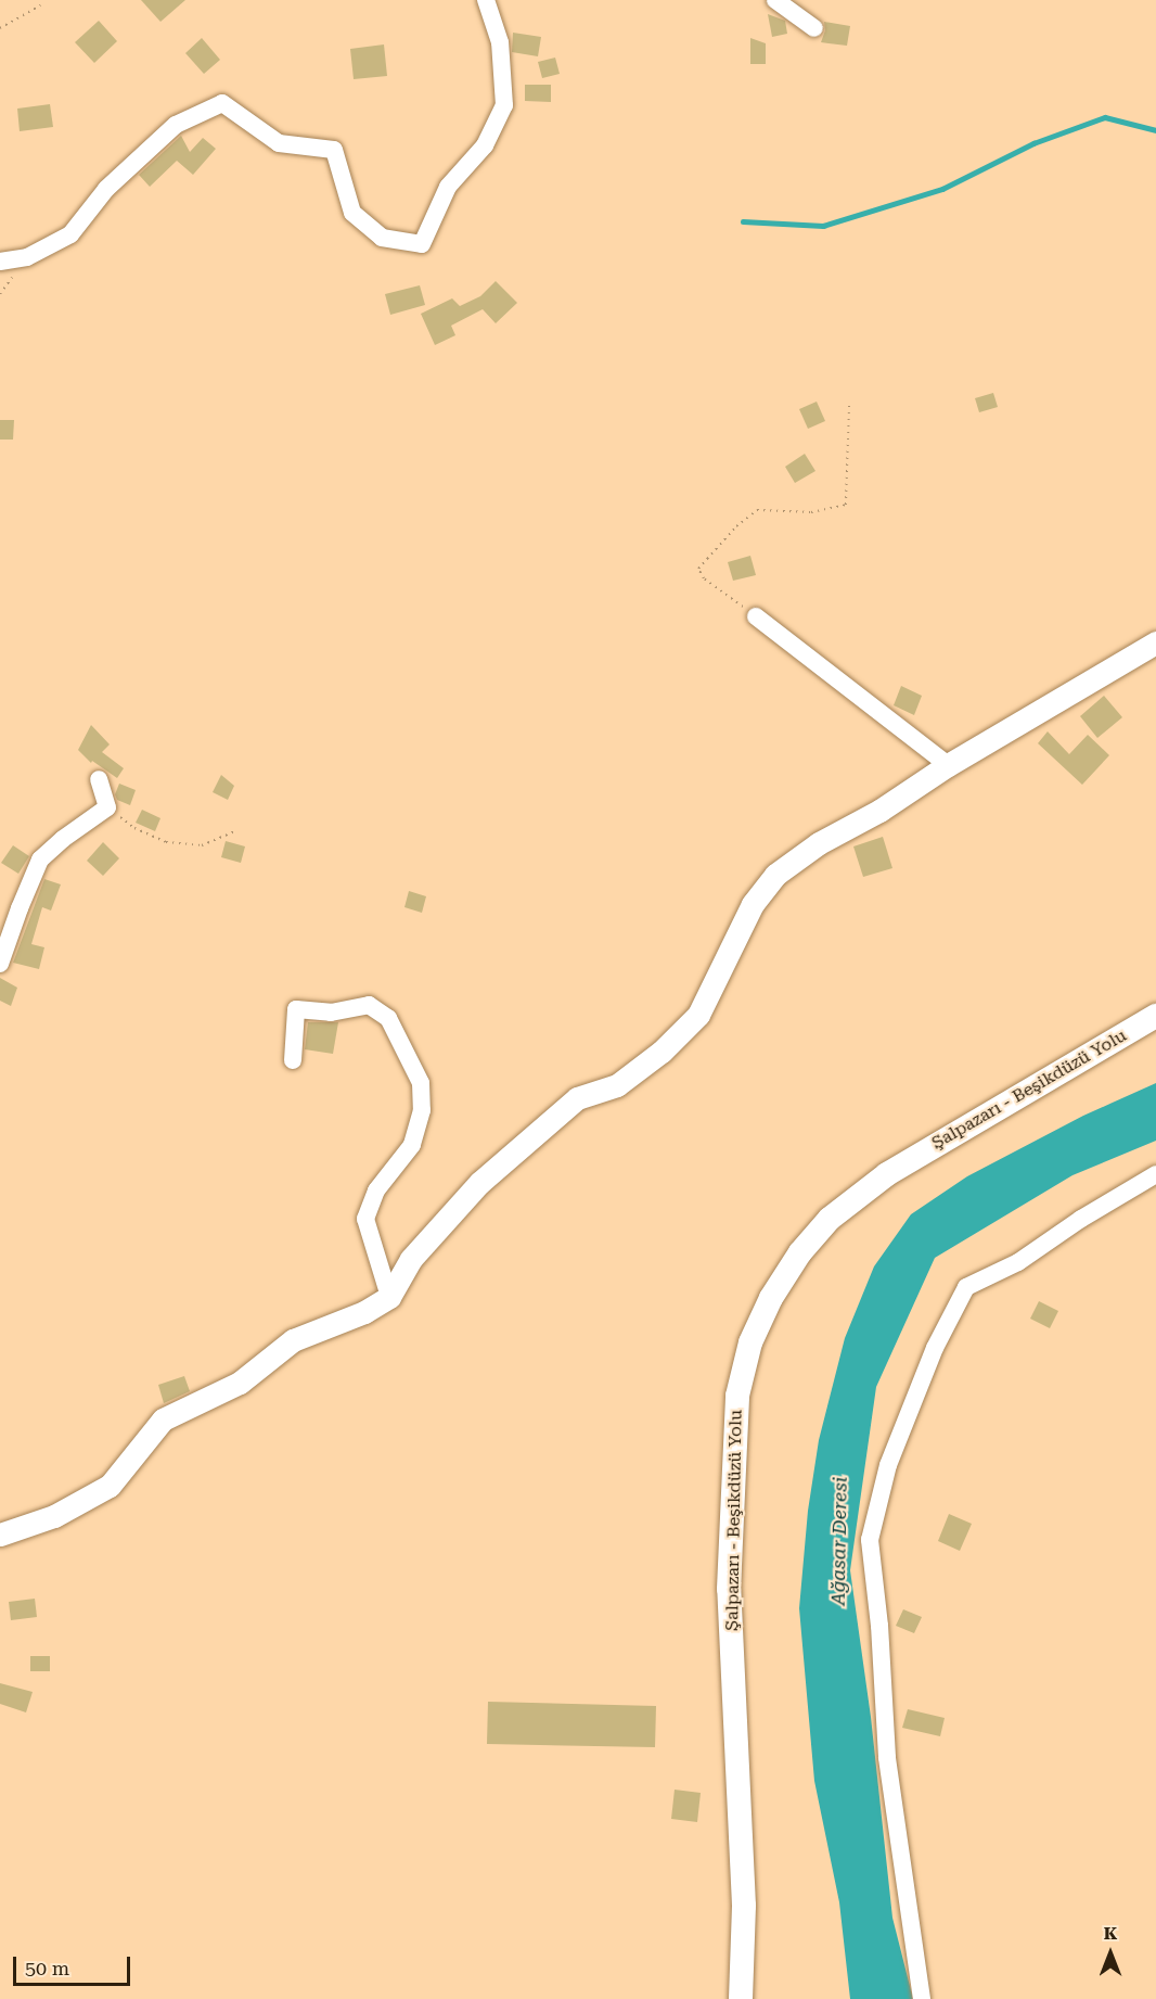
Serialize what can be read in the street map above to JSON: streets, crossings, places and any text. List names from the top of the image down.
{
  "streets": {
    "main road": ["Şalpazarı - Beşikdüzü Yolu"]
  },
  "water": ["Ağasar Deresi"],
  "scale_bar": "50 m",
  "north": "top"
}
